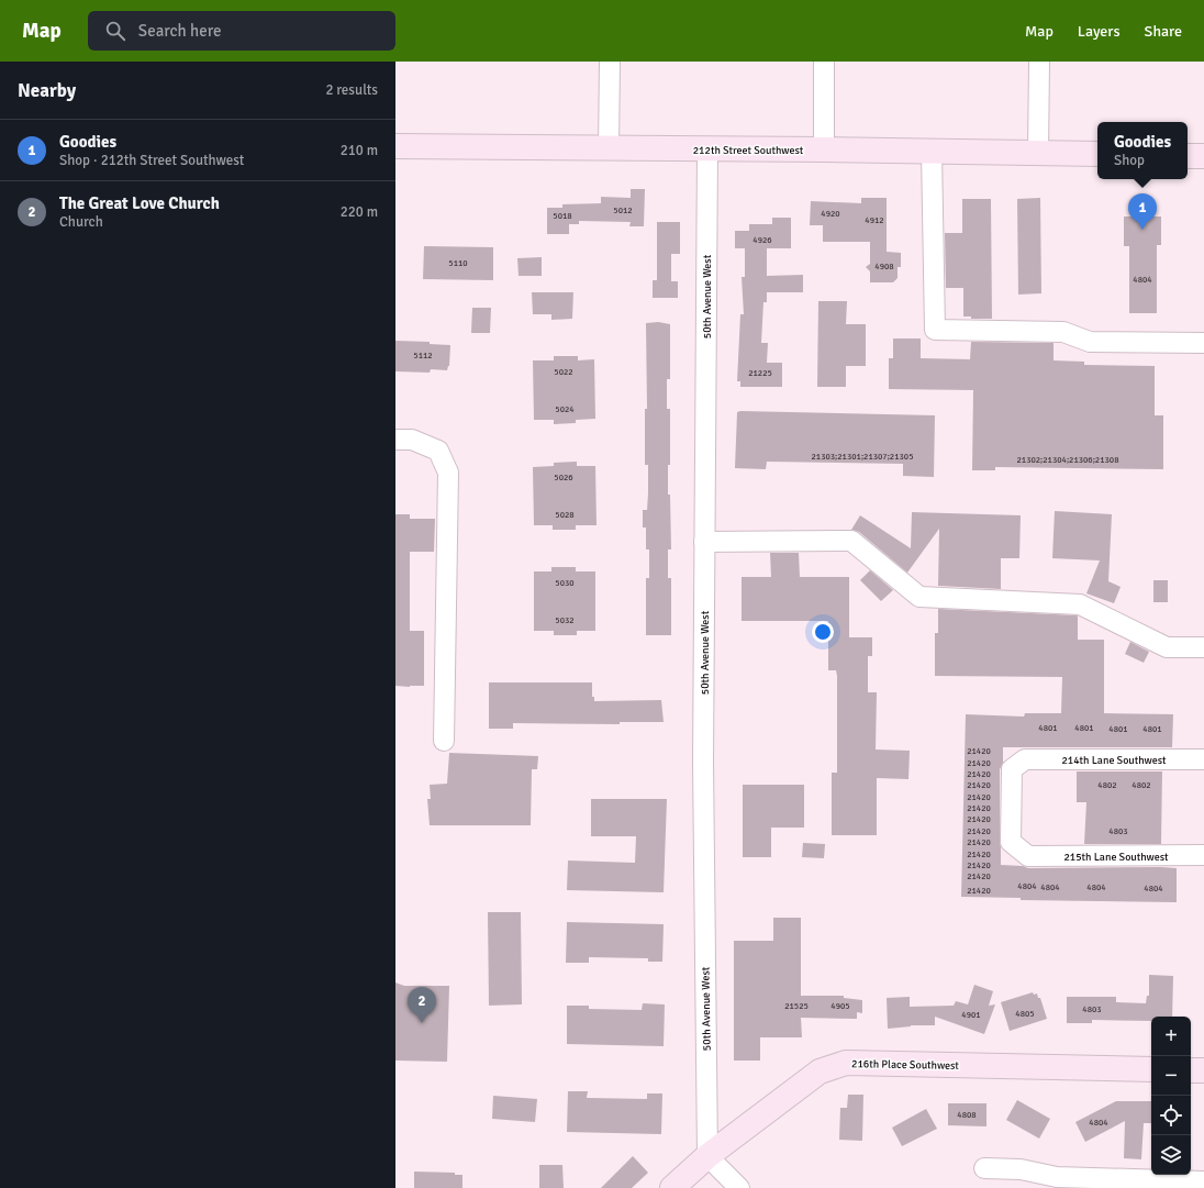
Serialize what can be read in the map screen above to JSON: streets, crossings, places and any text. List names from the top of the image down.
{
  "streets": {
    "main road": ["212th Street Southwest", "216th Place Southwest"],
    "street": ["50th Avenue West", "214th Lane Southwest", "215th Lane Southwest"]
  },
  "crossings": [
    ["212th Street Southwest", "50th Avenue West"],
    ["50th Avenue West", "216th Place Southwest"],
    ["214th Lane Southwest", "215th Lane Southwest"]
  ],
  "house_numbers": [
    "5012",
    "4920",
    "5018",
    "4912",
    "4926",
    "5110",
    "4908",
    "4804",
    "5112",
    "5022",
    "21225",
    "5024",
    "21303;21301;21307;21305",
    "21302;21304;21306;21308",
    "5026",
    "5028",
    "5030",
    "5032",
    "4801",
    "4801",
    "4801",
    "4801",
    "21420",
    "21420",
    "21420",
    "21420",
    "4802",
    "4802",
    "21420",
    "21420",
    "21420",
    "21420",
    "4803",
    "21420",
    "21420",
    "21420",
    "21420",
    "4804",
    "4804",
    "4804",
    "4804",
    "21420",
    "21525",
    "4905",
    "4803",
    "4805",
    "4901",
    "4808",
    "4804"
  ],
  "page": {
    "header": "Map",
    "search": "Search here",
    "nav": ["Map", "Layers", "Share"],
    "heading": ["Nearby", "2 results"],
    "list": [
      {
        "mark": "1",
        "name": "Goodies",
        "note": "Shop · 212th Street Southwest",
        "value": "210 m"
      },
      {
        "mark": "2",
        "name": "The Great Love Church",
        "note": "Church",
        "value": "220 m"
      }
    ],
    "popup": ["Goodies", "Shop"],
    "pins": ["1", "2"],
    "map_buttons": ["+", "−"]
  }
}
